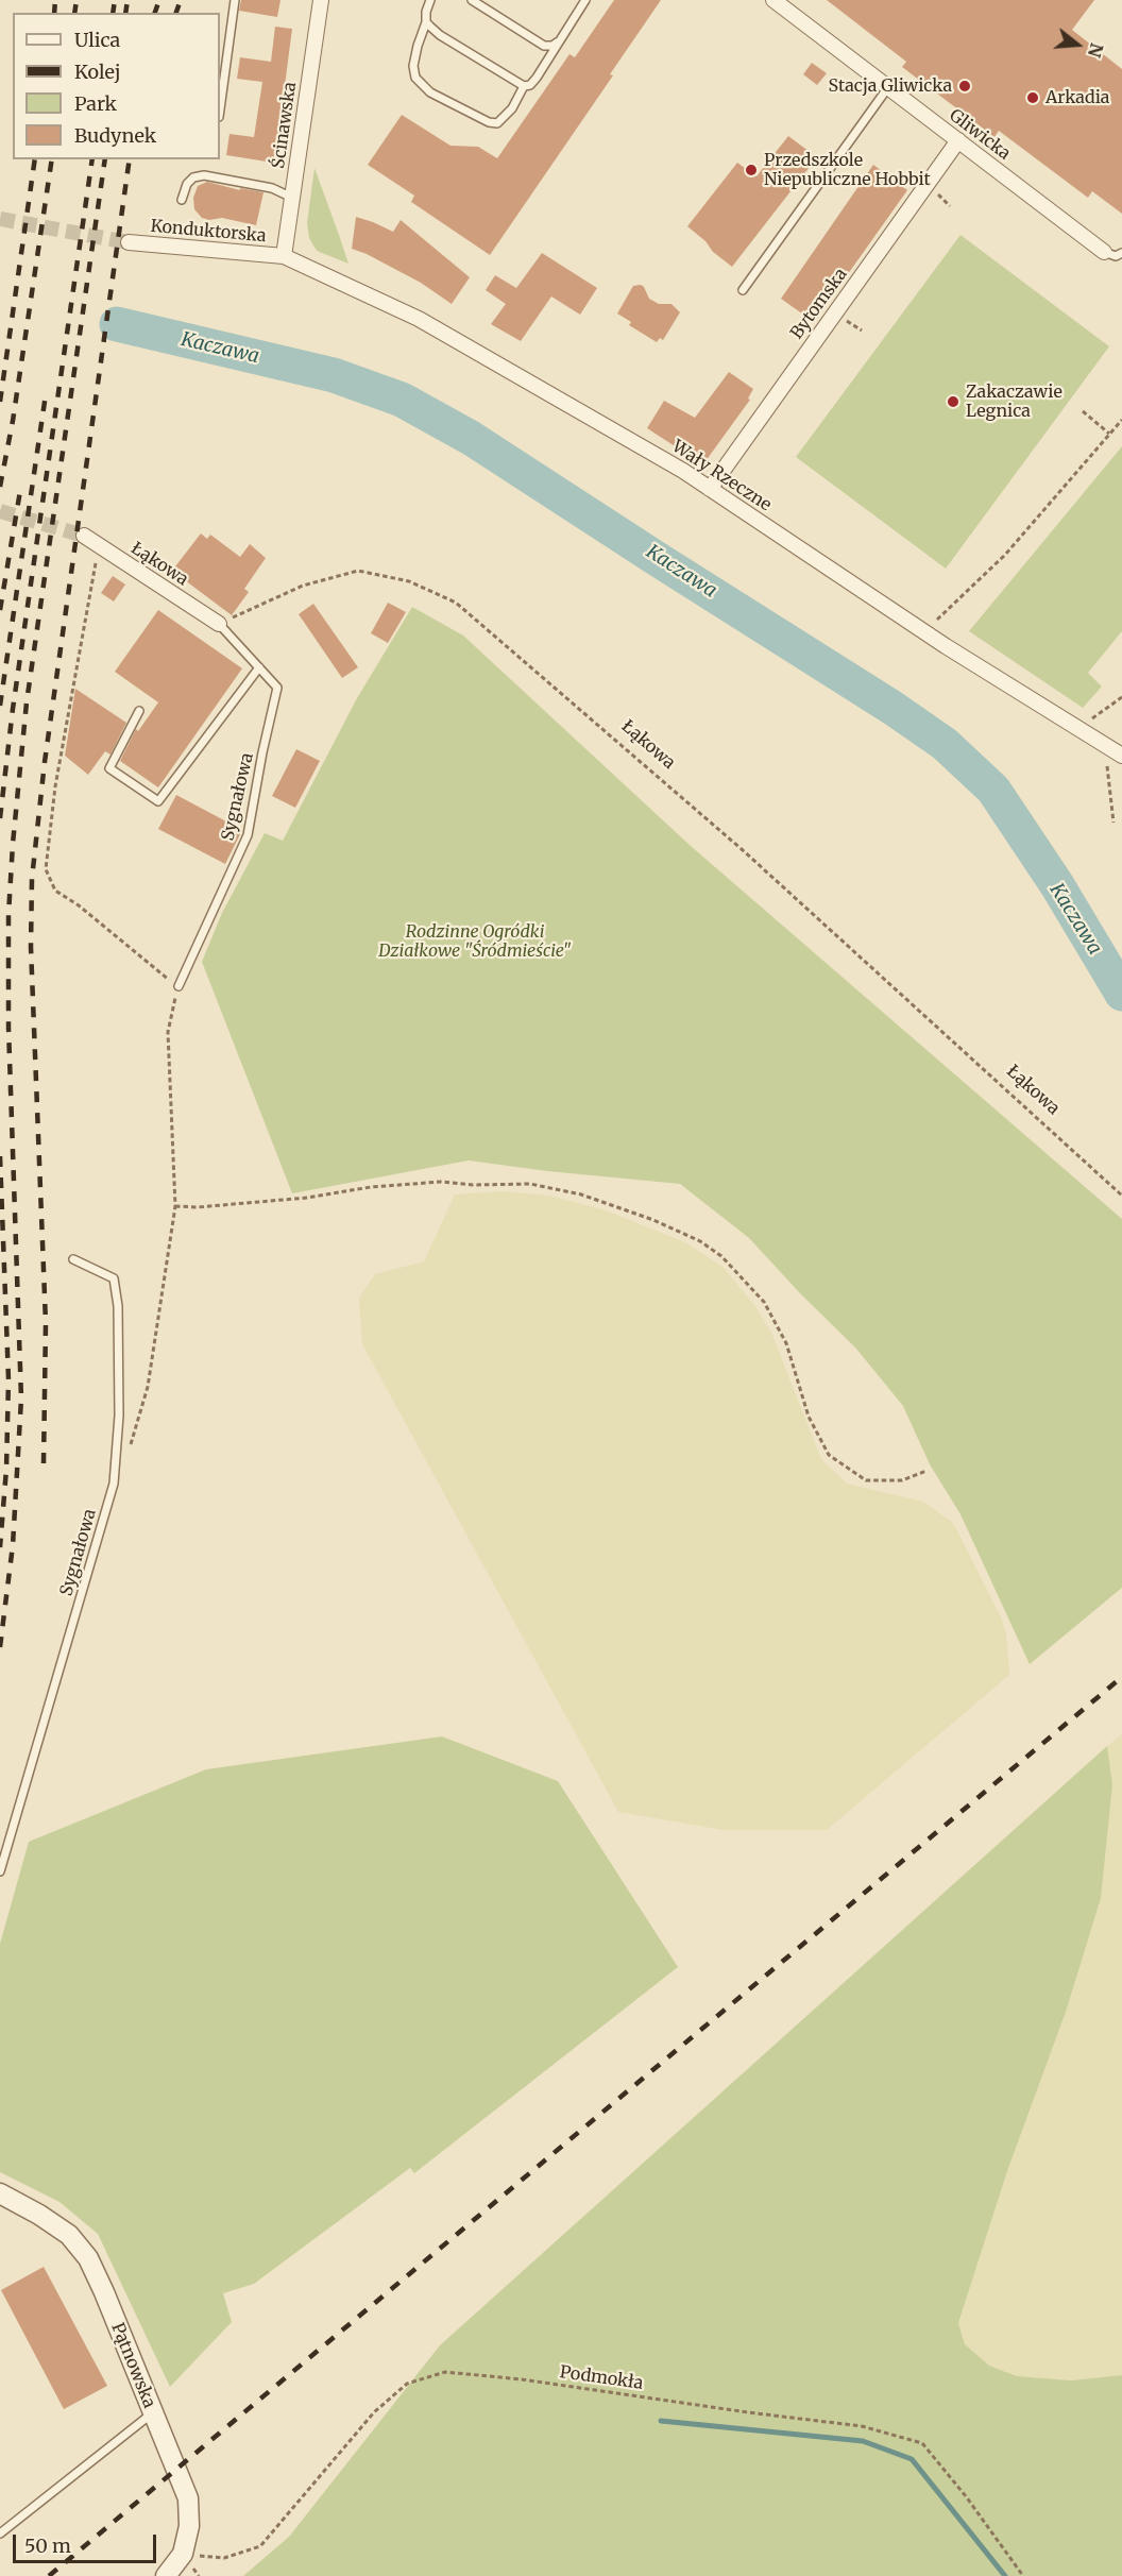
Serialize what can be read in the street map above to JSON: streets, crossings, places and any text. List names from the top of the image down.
{
  "streets": {
    "street": [
      "Ścinawska",
      "Gliwicka",
      "Konduktorska",
      "Bytomska",
      "Wały Rzeczne",
      "Łąkowa",
      "Pątnowska"
    ],
    "lane": ["Sygnałowa"],
    "path": ["Podmokła"]
  },
  "crossings": [
    ["Ścinawska", "Konduktorska"],
    ["Ścinawska", "Wały Rzeczne"],
    ["Gliwicka", "Bytomska"],
    ["Konduktorska", "Wały Rzeczne"],
    ["Bytomska", "Wały Rzeczne"],
    ["Łąkowa", "Sygnałowa"],
    ["Pątnowska", "Podmokła"]
  ],
  "water": ["Kaczawa"],
  "parks": ["Rodzinne Ogródki Działkowe \"Śródmieście\""],
  "places": [
    "Stacja Gliwicka",
    "Arkadia",
    "Przedszkole Niepubliczne Hobbit",
    "Zakaczawie Legnica"
  ],
  "legend": [
    "Ulica",
    "Kolej",
    "Park",
    "Budynek"
  ],
  "scale_bar": "50 m",
  "north": "right"
}
